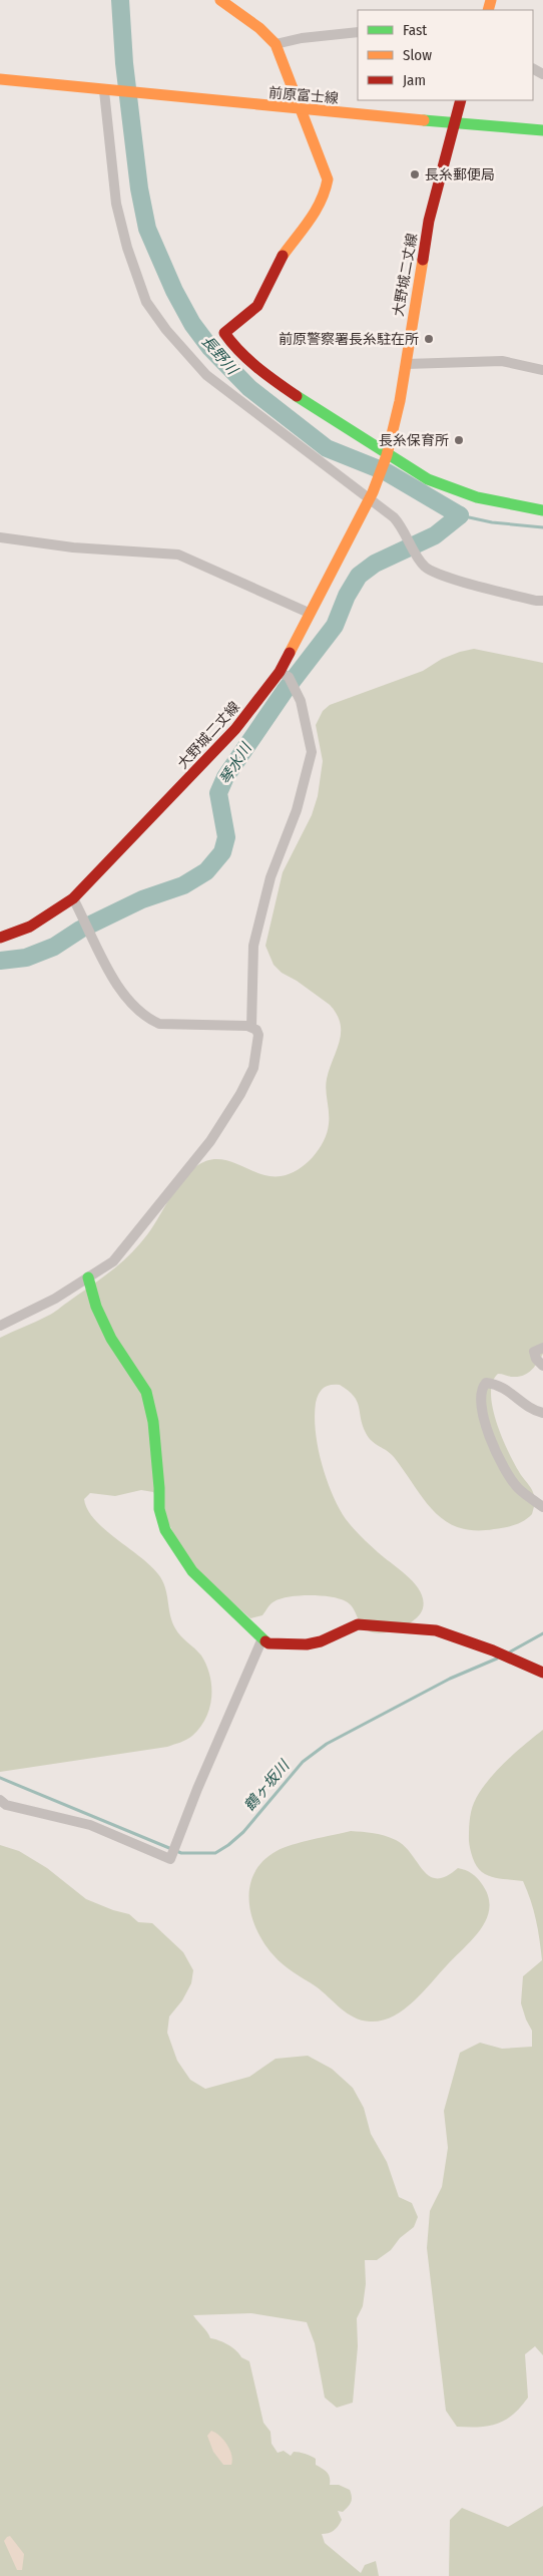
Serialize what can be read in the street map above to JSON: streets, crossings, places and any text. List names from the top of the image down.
{
  "streets": {
    "main road": ["前原富士線", "大野城二丈線"]
  },
  "crossings": [
    ["前原富士線", "大野城二丈線"]
  ],
  "water": ["長野川", "琴水川", "鶴ヶ坂川"],
  "places": ["長糸郵便局", "前原警察署長糸駐在所", "長糸保育所"],
  "legend": ["Fast", "Slow", "Jam"]
}
